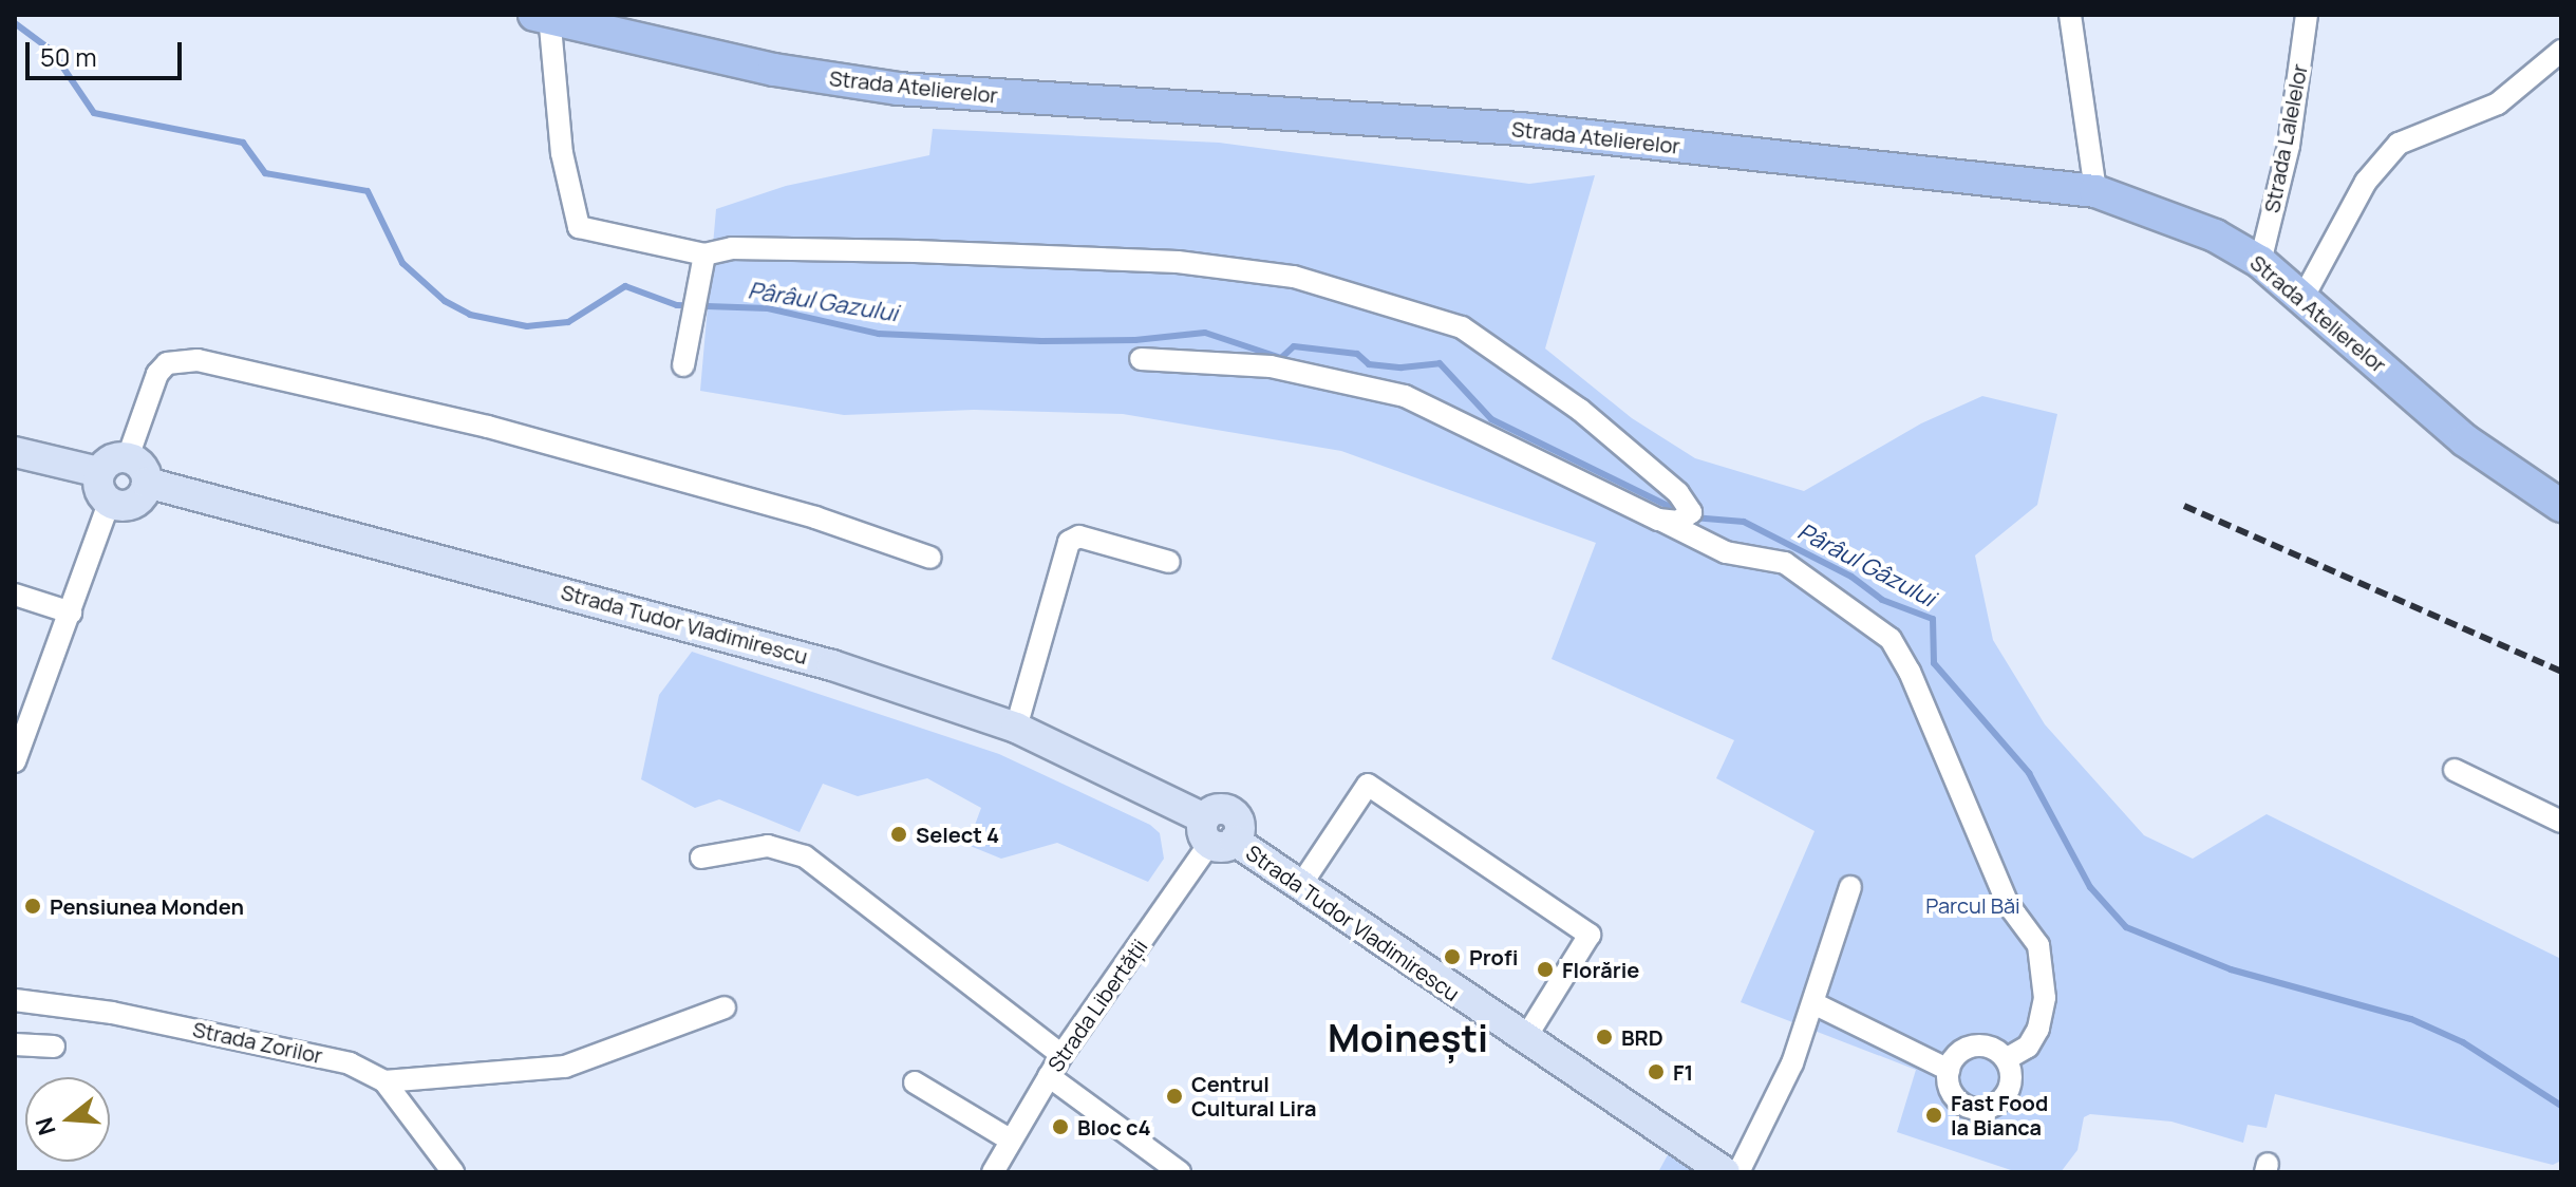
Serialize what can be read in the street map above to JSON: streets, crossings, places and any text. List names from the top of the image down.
{
  "streets": {
    "main road": ["Strada Atelierelor"],
    "street": [
      "Strada Lalelelor",
      "Strada Tudor Vladimirescu",
      "Strada Libertății",
      "Strada Zorilor"
    ]
  },
  "crossings": [
    ["Strada Atelierelor", "Strada Lalelelor"],
    ["Strada Tudor Vladimirescu", "Strada Libertății"]
  ],
  "districts": ["Moinești"],
  "water": ["Pârâul Gazului", "Pârâul Gâzului"],
  "parks": ["Parcul Băi"],
  "places": [
    "Select 4",
    "Pensiunea Monden",
    "Profi",
    "Florărie",
    "BRD",
    "F1",
    "Centrul Cultural Lira",
    "Fast Food la Bianca",
    "Bloc c4"
  ],
  "scale_bar": "50 m",
  "north": "left"
}
